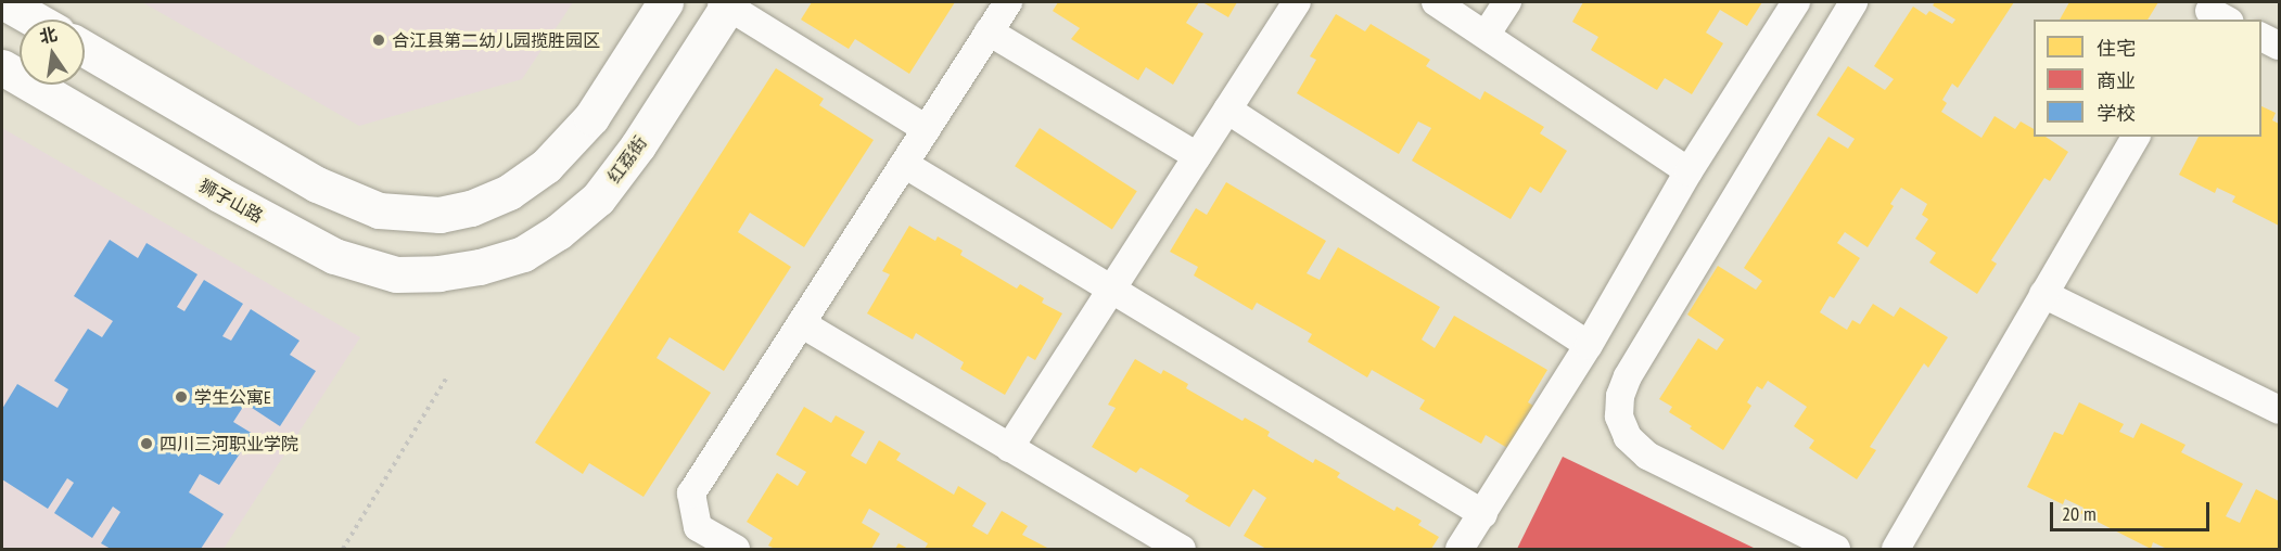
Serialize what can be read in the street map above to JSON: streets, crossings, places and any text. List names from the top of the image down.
{
  "streets": {
    "street": ["红荔街", "狮子山路"]
  },
  "crossings": [
    ["红荔街", "狮子山路"]
  ],
  "places": ["合江县第二幼儿园揽胜园区", "学生公寓E", "四川三河职业学院"],
  "legend": ["住宅", "商业", "学校"],
  "scale_bar": "20 m",
  "north": "top"
}
